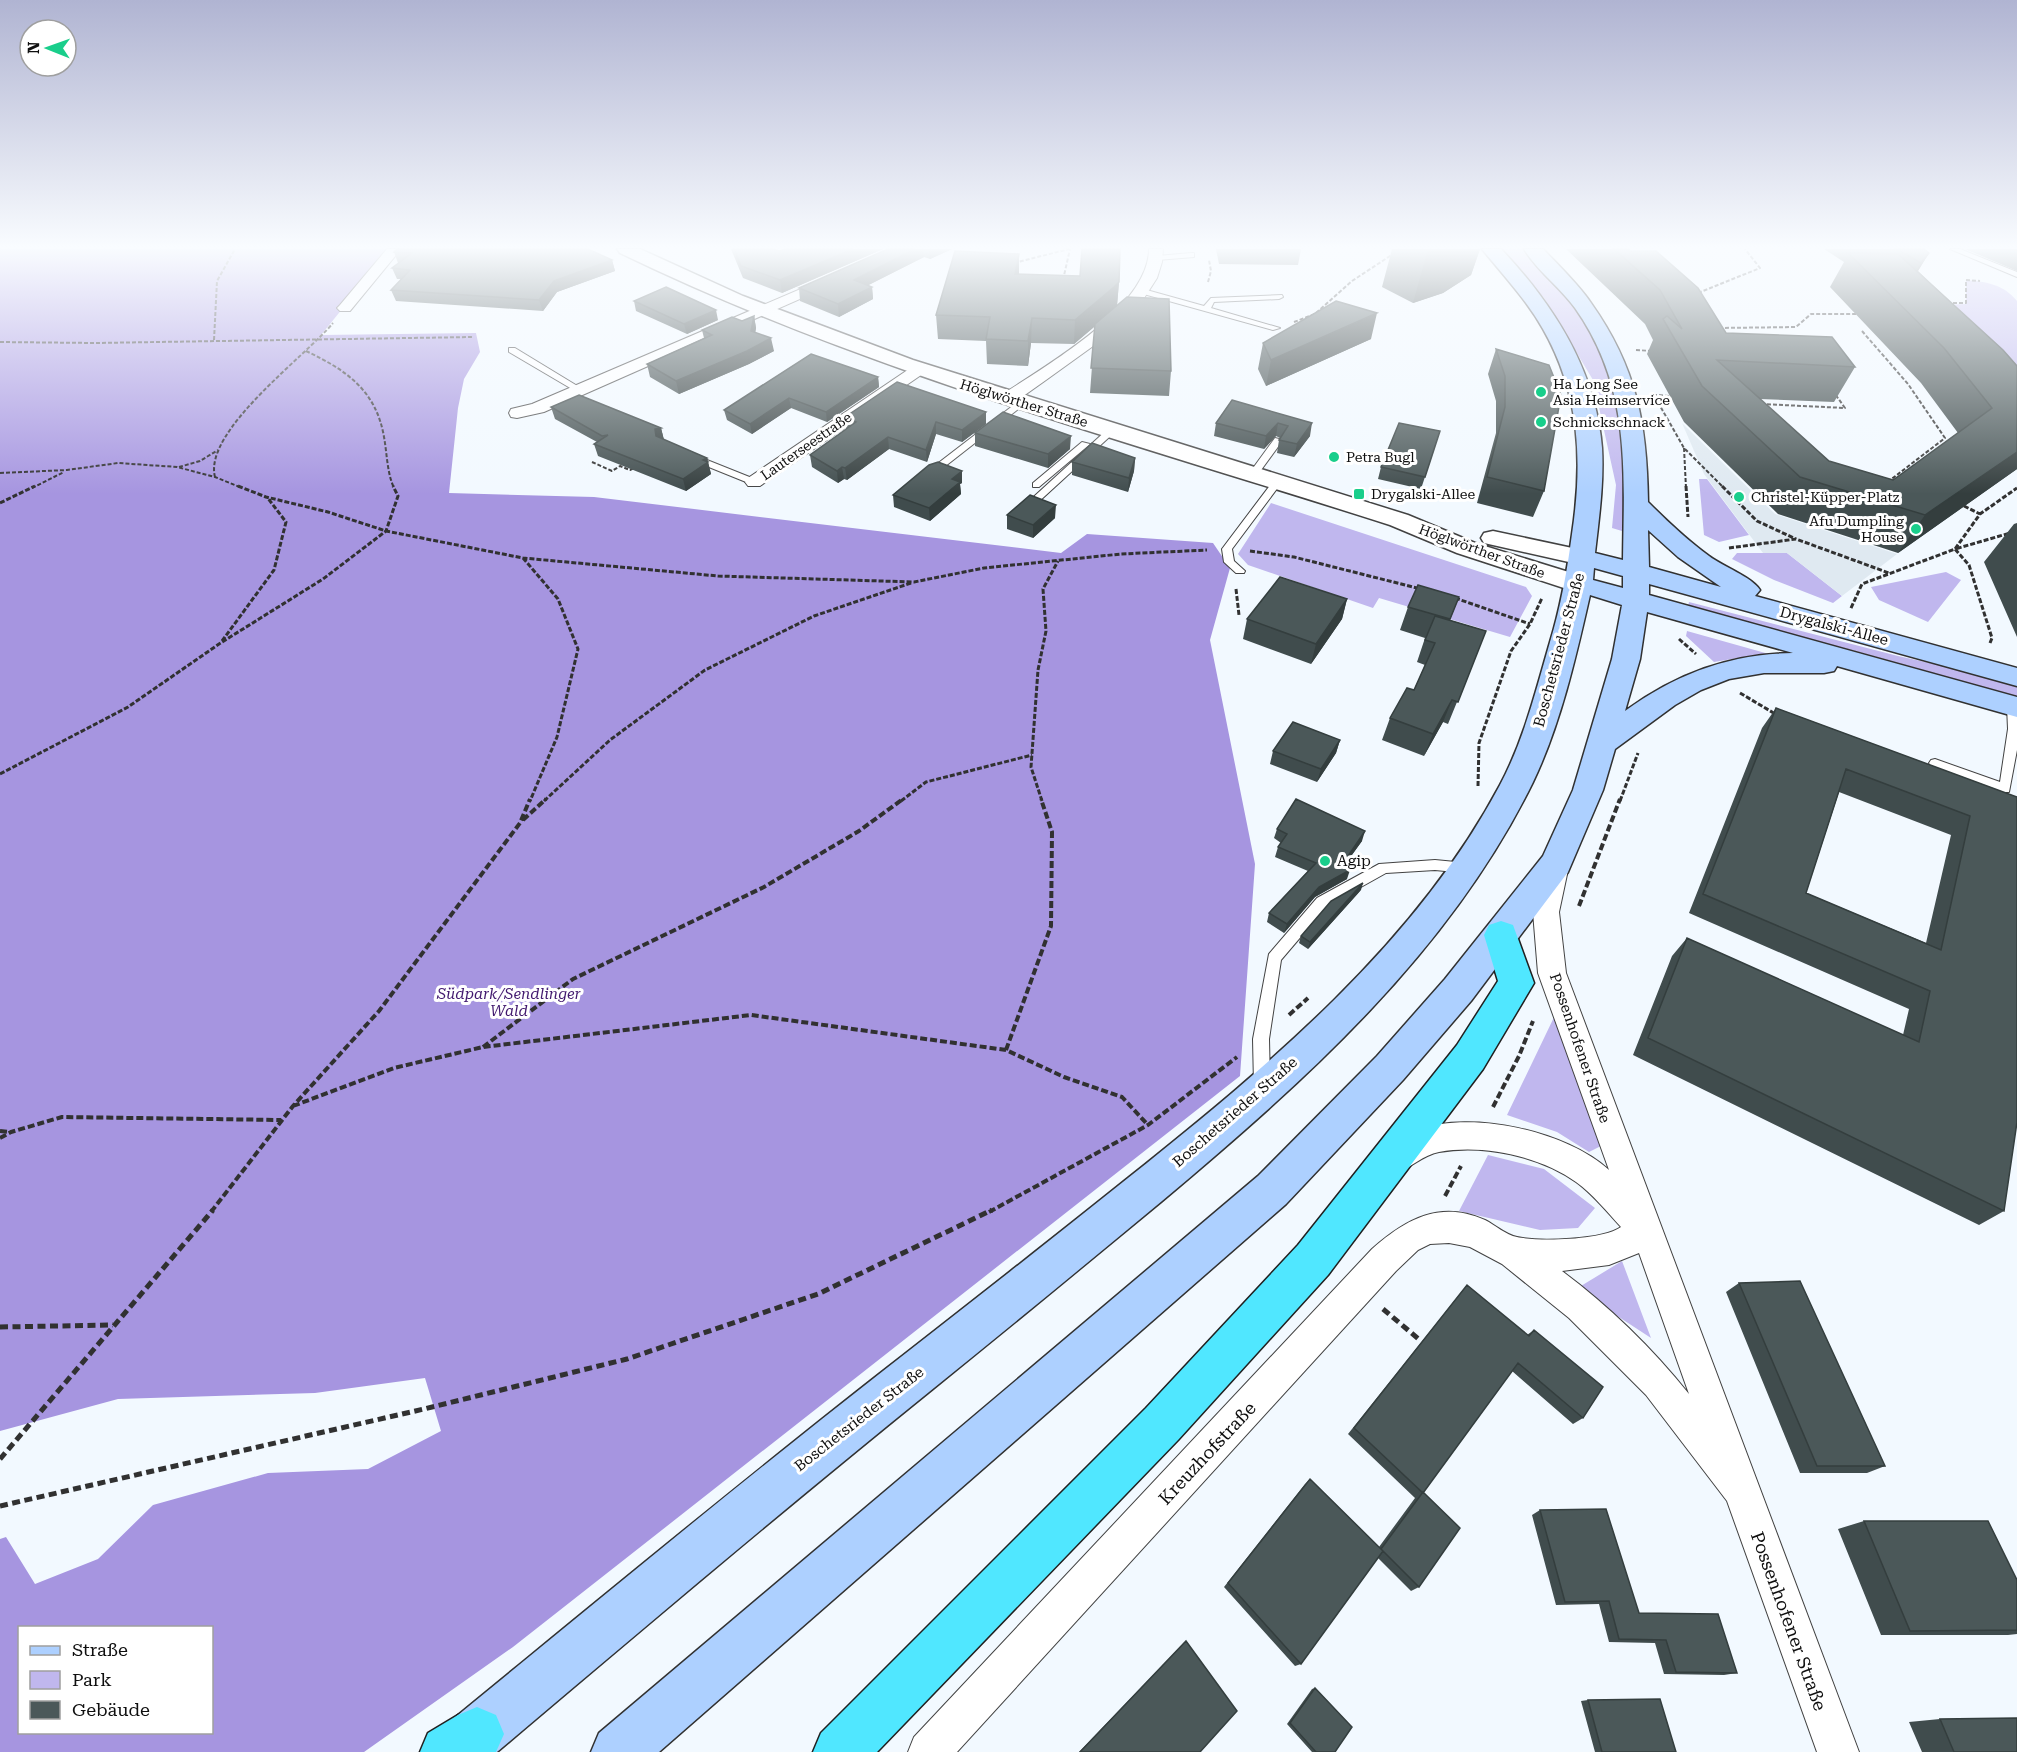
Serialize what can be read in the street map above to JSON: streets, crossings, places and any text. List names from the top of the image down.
{
  "streets": {
    "main road": ["Höglwörther Straße", "Drygalski-Allee", "Boschetsrieder Straße"],
    "street": ["Lauterseestraße", "Possenhofener Straße", "Kreuzhofstraße"]
  },
  "crossings": [
    ["Höglwörther Straße", "Lauterseestraße"],
    ["Höglwörther Straße", "Drygalski-Allee"],
    ["Höglwörther Straße", "Boschetsrieder Straße"],
    ["Drygalski-Allee", "Boschetsrieder Straße"],
    ["Possenhofener Straße", "Kreuzhofstraße"]
  ],
  "parks": ["Südpark/Sendlinger Wald"],
  "places": {
    "other": [
      "Ha Long See Asia Heimservice",
      "Schnickschnack",
      "Petra Bugl",
      "Christel-Küpper-Platz",
      "Afu Dumpling House",
      "Agip"
    ],
    "transit": ["Drygalski-Allee"]
  },
  "legend": ["Straße", "Park", "Gebäude"],
  "north": "left"
}
